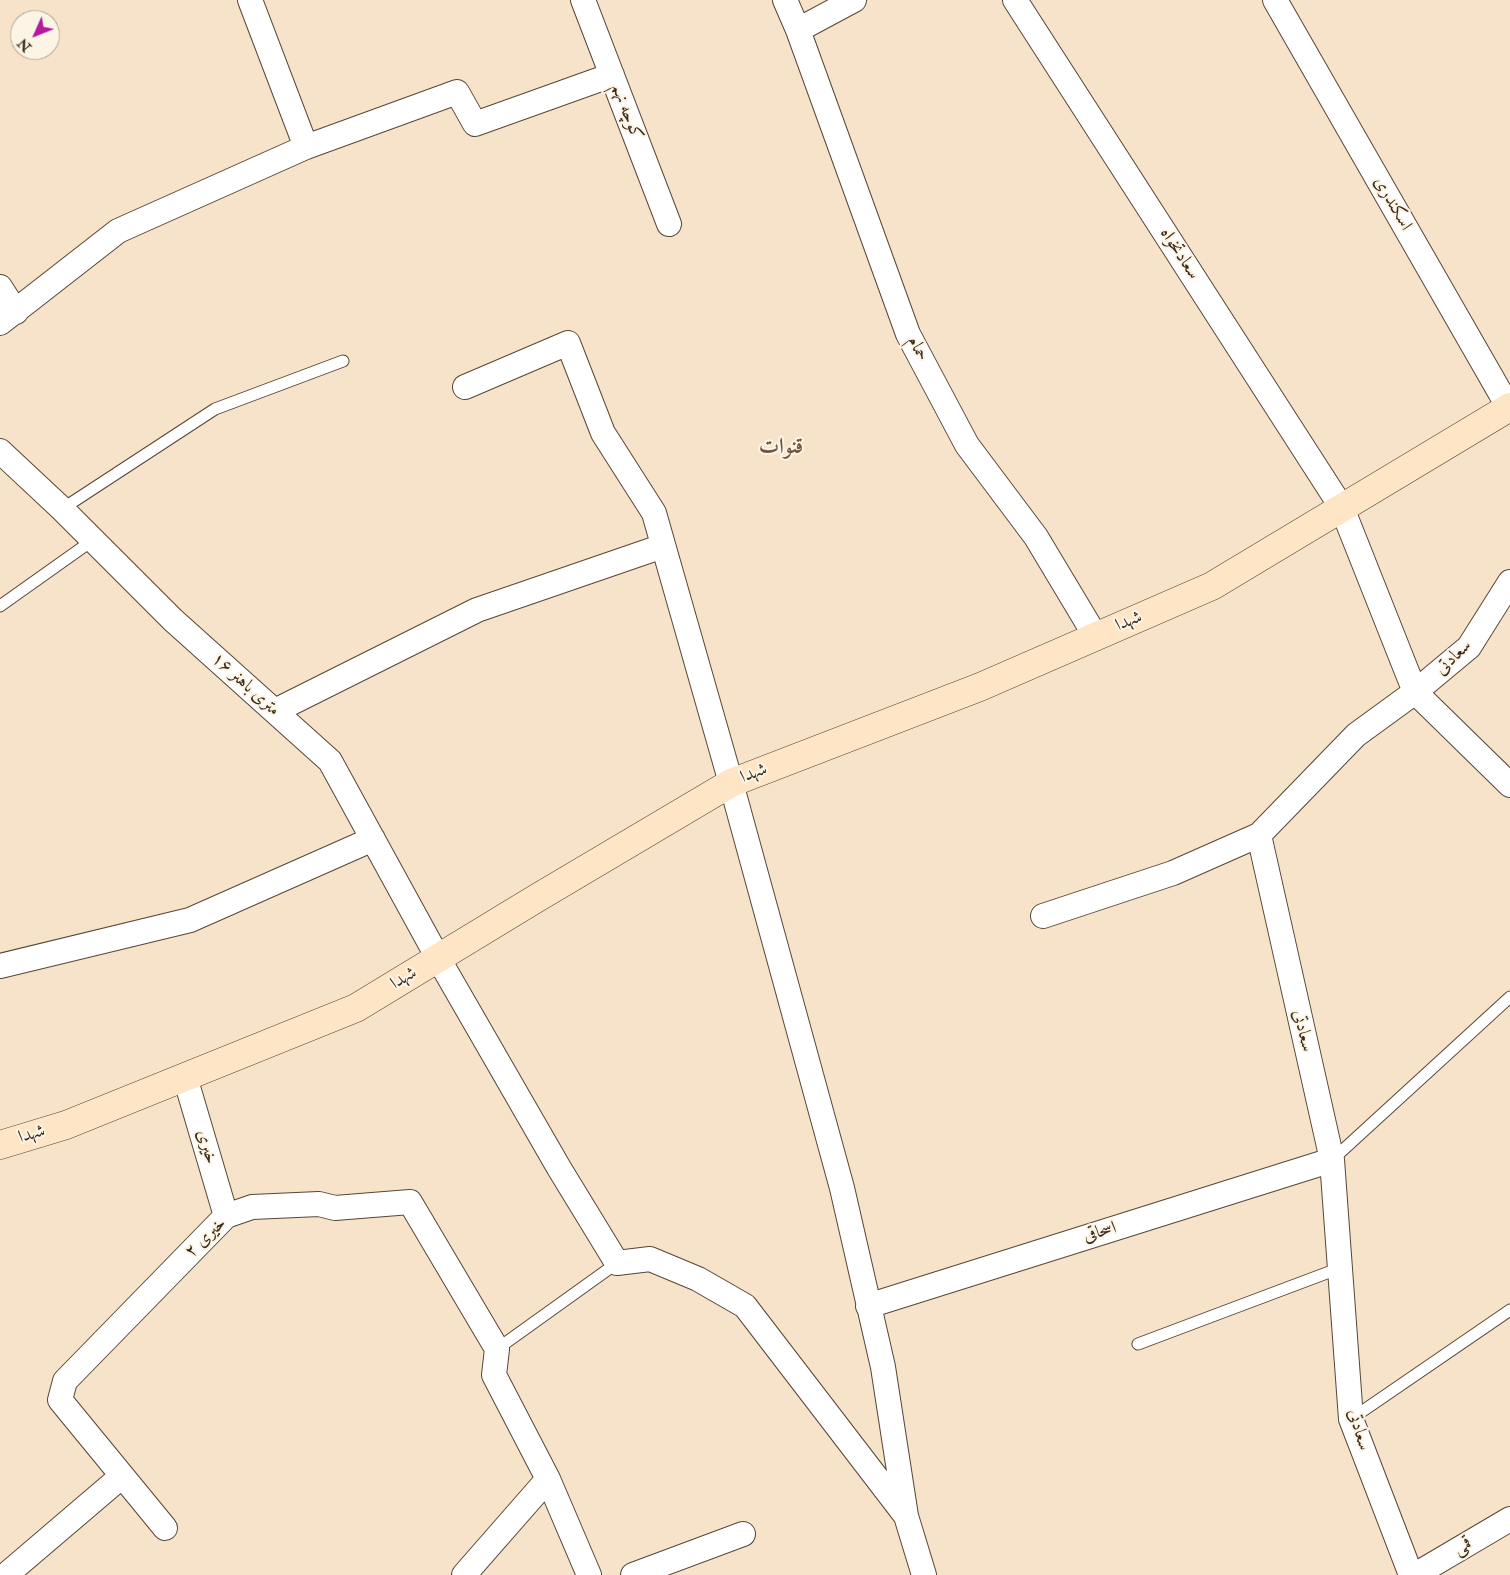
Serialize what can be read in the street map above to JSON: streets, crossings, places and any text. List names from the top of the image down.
{
  "streets": {
    "street": [
      "کوچه نهم",
      "اسکندری",
      "سعادتخواه",
      "حمام",
      "شهدا",
      "سعادتی",
      "۱۶ متری باهنر",
      "خیری",
      "اسحاقی",
      "خیری ۲",
      "قمی"
    ]
  },
  "crossings": [
    ["اسکندری", "شهدا"],
    ["سعادتخواه", "شهدا"],
    ["سعادتخواه", "سعادتی"],
    ["حمام", "شهدا"],
    ["شهدا", "۱۶ متری باهنر"],
    ["شهدا", "خیری"],
    ["سعادتی", "اسحاقی"],
    ["خیری", "خیری ۲"]
  ],
  "districts": ["قنوات"],
  "north": "bottom left"
}
